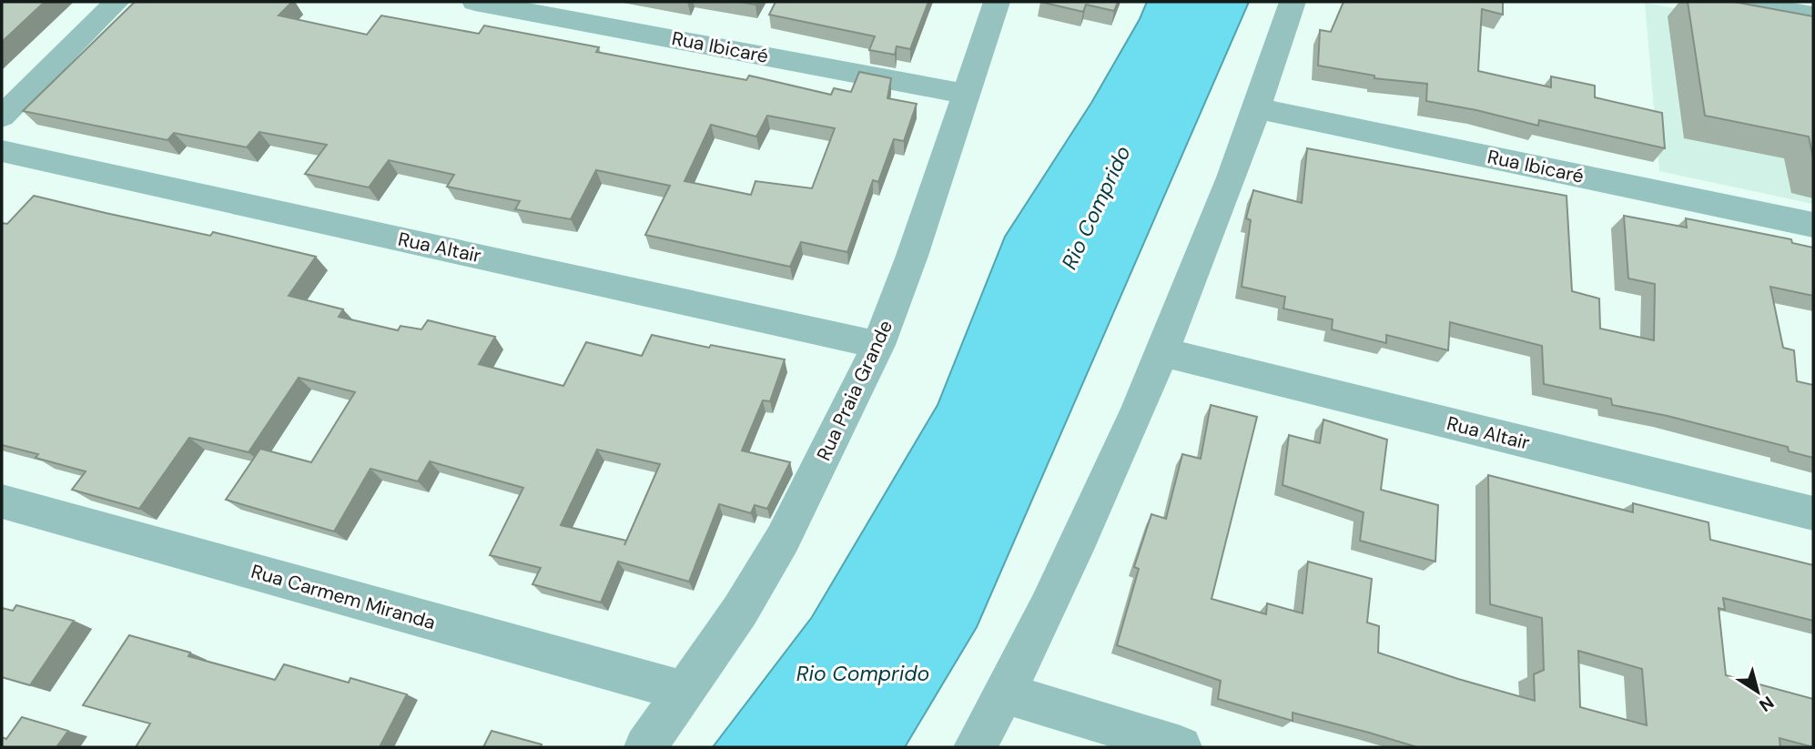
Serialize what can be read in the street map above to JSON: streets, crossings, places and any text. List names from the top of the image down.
{
  "streets": {
    "street": [
      "Rua Ibicaré",
      "Rua Altair",
      "Rua Praia Grande",
      "Rua Carmem Miranda"
    ]
  },
  "crossings": [
    ["Rua Ibicaré", "Rua Praia Grande"],
    ["Rua Altair", "Rua Praia Grande"],
    ["Rua Praia Grande", "Rua Carmem Miranda"]
  ],
  "water": ["Rio Comprido"],
  "north": "bottom right"
}
